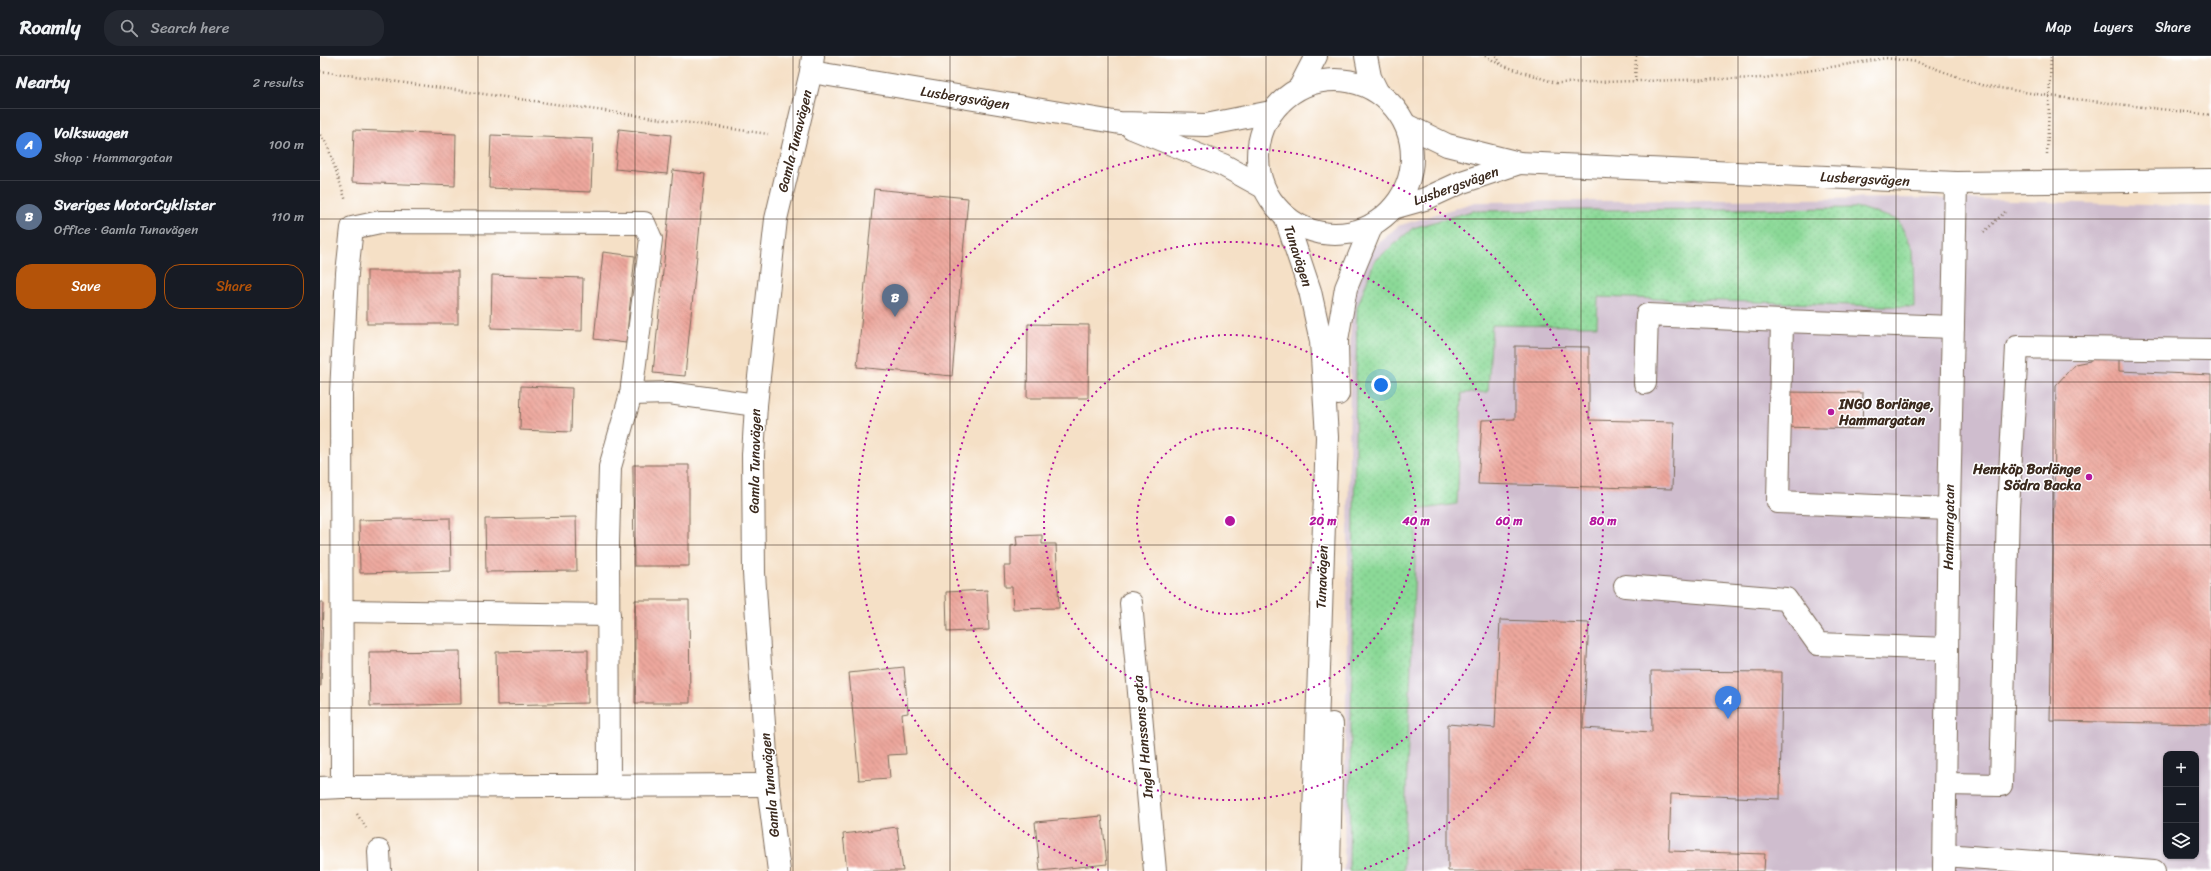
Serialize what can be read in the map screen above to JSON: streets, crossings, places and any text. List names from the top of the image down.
{
  "streets": {
    "street": [
      "Lusbergsvägen",
      "Gamla Tunavägen",
      "Tunavägen",
      "Hammargatan",
      "Ingel Hanssons gata"
    ]
  },
  "crossings": [
    ["Lusbergsvägen", "Gamla Tunavägen"],
    ["Lusbergsvägen", "Hammargatan"]
  ],
  "places": ["INGO Borlänge, Hammargatan", "Hemköp Borlänge Södra Backa"],
  "page": {
    "header": "Roamly",
    "search": "Search here",
    "nav": ["Map", "Layers", "Share"],
    "heading": ["Nearby", "2 results"],
    "list": [
      {
        "mark": "A",
        "name": "Volkswagen",
        "note": "Shop · Hammargatan",
        "value": "100 m"
      },
      {
        "mark": "B",
        "name": "Sveriges MotorCyklister",
        "note": "Office · Gamla Tunavägen",
        "value": "110 m"
      }
    ],
    "buttons": ["Save", "Share"],
    "pins": ["B", "A"],
    "map_buttons": ["+", "−"]
  },
  "rings": [
    "20 m",
    "40 m",
    "60 m",
    "80 m"
  ]
}
